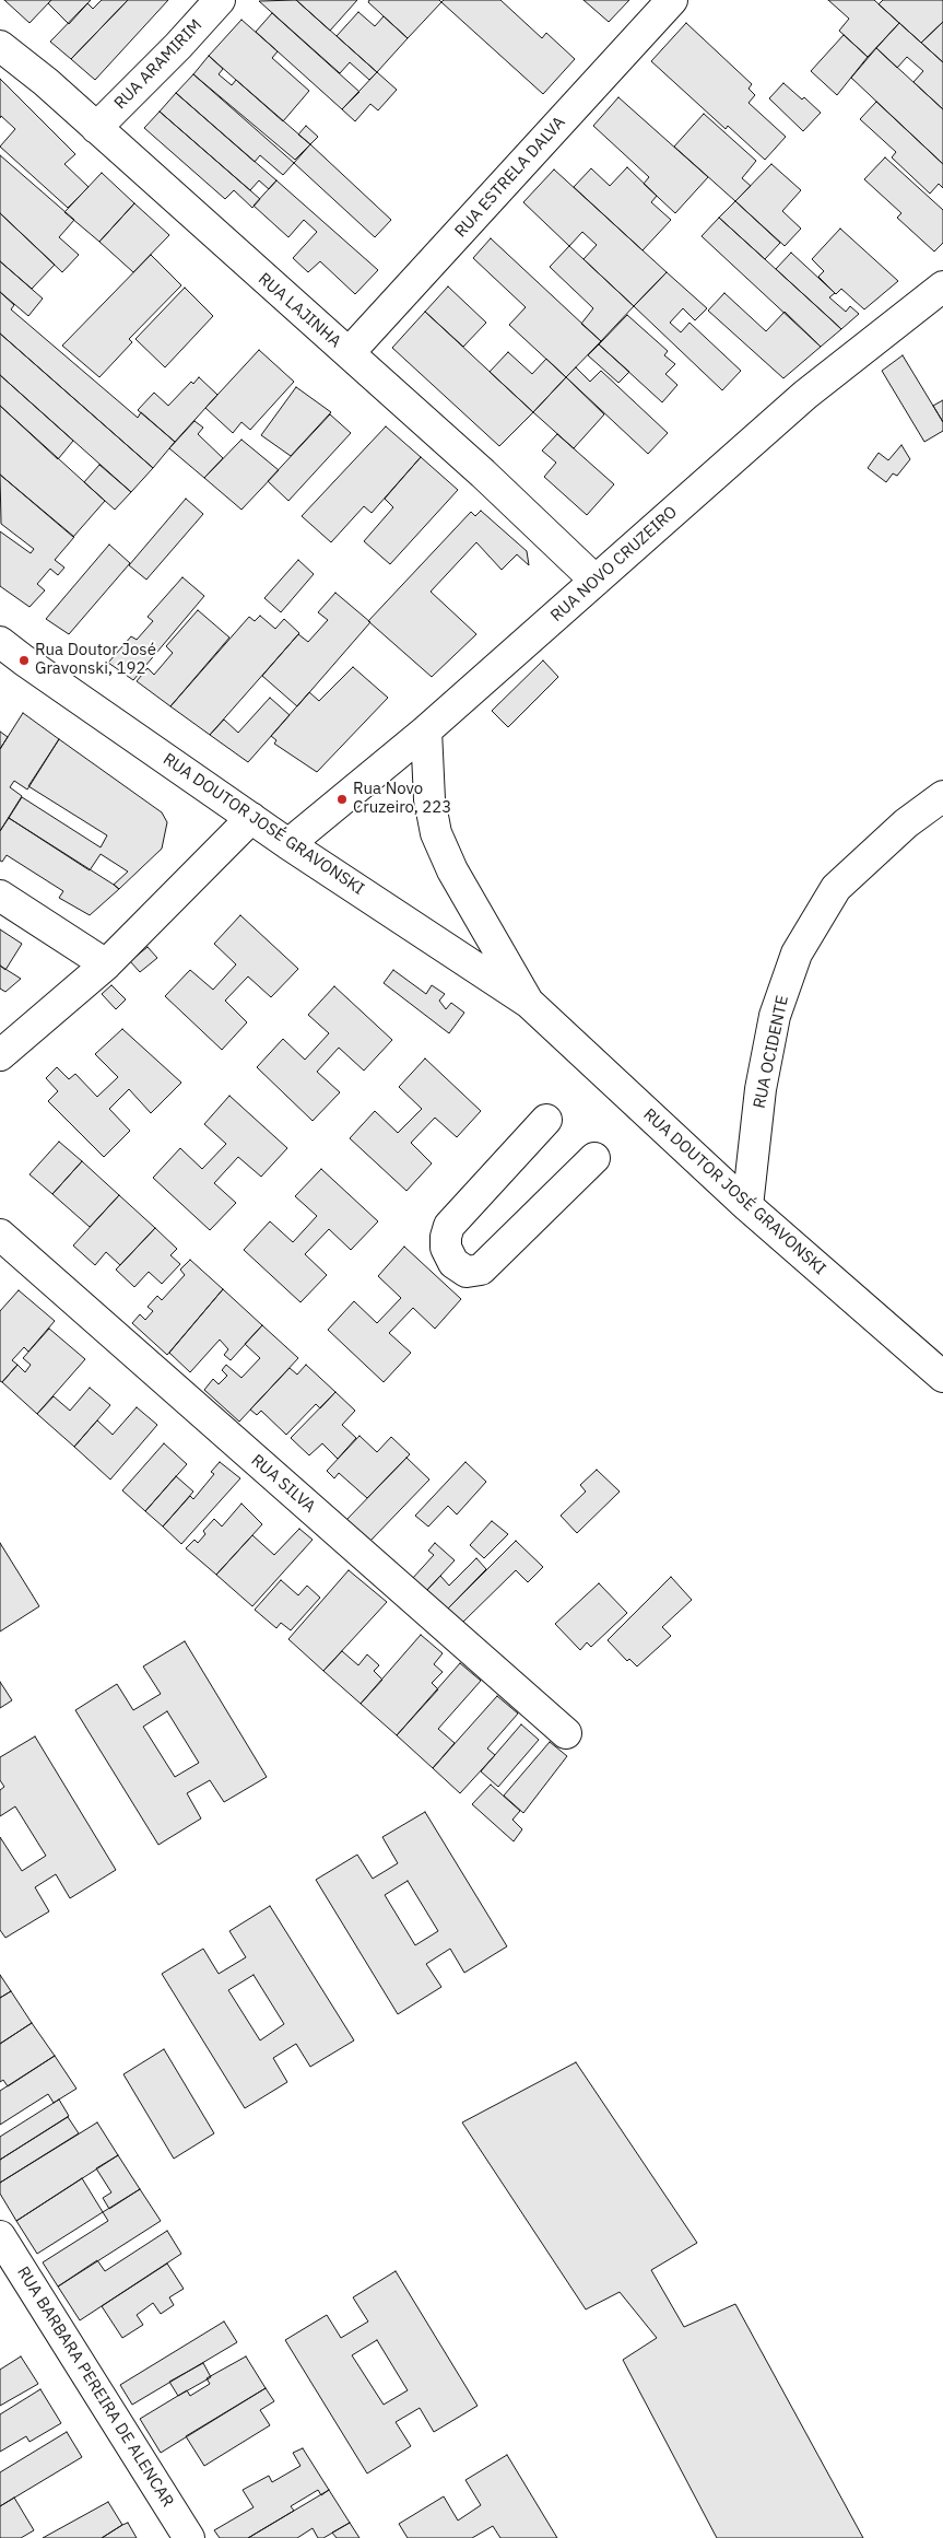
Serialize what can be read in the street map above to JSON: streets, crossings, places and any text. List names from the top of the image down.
{
  "streets": {
    "street": [
      "RUA ARAMIRIM",
      "RUA ESTRELA DALVA",
      "RUA LAJINHA",
      "RUA NOVO CRUZEIRO",
      "RUA DOUTOR JOSÉ GRAVONSKI",
      "RUA OCIDENTE",
      "RUA SILVA",
      "RUA BARBARA PEREIRA DE ALENCAR"
    ]
  },
  "crossings": [
    ["RUA ARAMIRIM", "RUA LAJINHA"],
    ["RUA ESTRELA DALVA", "RUA LAJINHA"],
    ["RUA LAJINHA", "RUA NOVO CRUZEIRO"],
    ["RUA NOVO CRUZEIRO", "RUA DOUTOR JOSÉ GRAVONSKI"],
    ["RUA DOUTOR JOSÉ GRAVONSKI", "RUA OCIDENTE"]
  ],
  "places": ["Rua Doutor José Gravonski, 192", "Rua Novo Cruzeiro, 223"]
}
